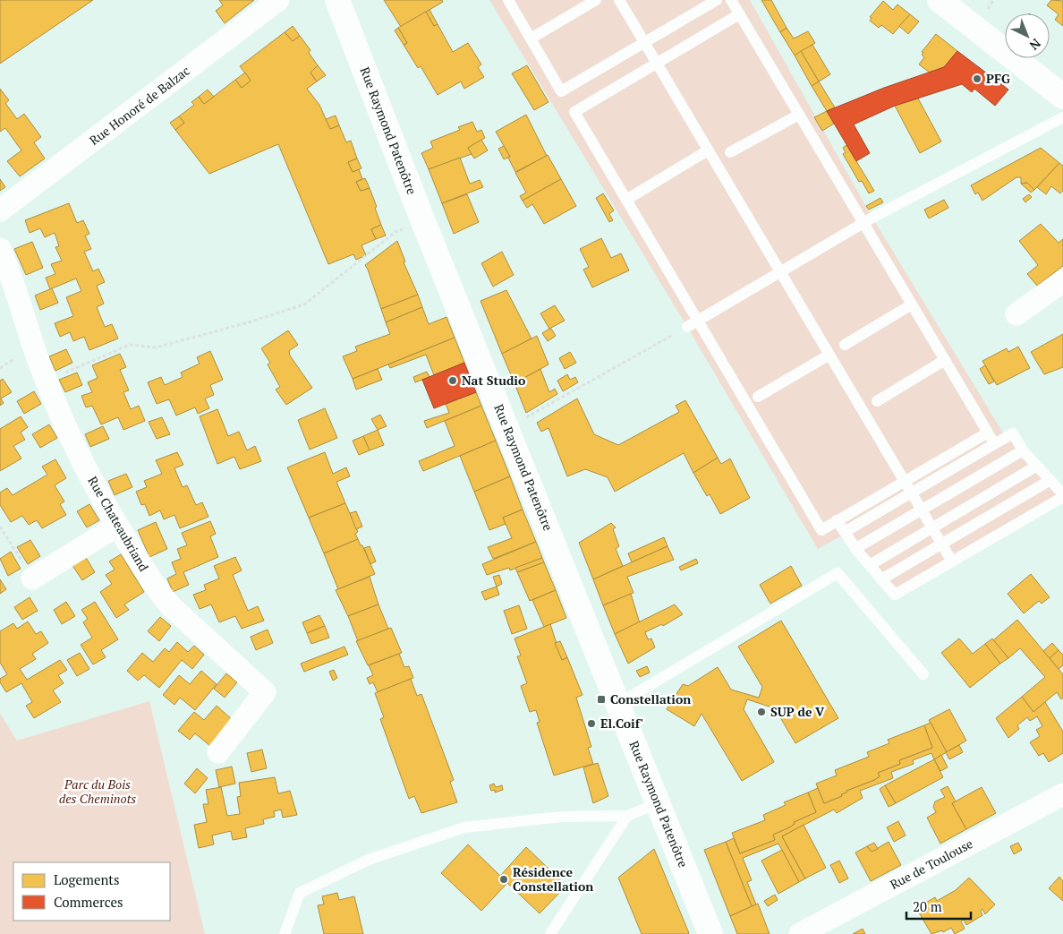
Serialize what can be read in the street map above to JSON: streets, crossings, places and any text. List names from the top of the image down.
{
  "streets": {
    "main road": ["Rue Raymond Patenôtre"],
    "street": ["Rue Honoré de Balzac", "Rue Chateaubriand", "Rue de Toulouse"]
  },
  "parks": ["Parc du Bois des Cheminots"],
  "places": {
    "other": [
      "PFG",
      "Nat Studio",
      "SUP de V",
      "El.Coif'",
      "Résidence Constellation"
    ],
    "transit": ["Constellation"]
  },
  "legend": ["Logements", "Commerces"],
  "scale_bar": "20 m",
  "north": "bottom right"
}
